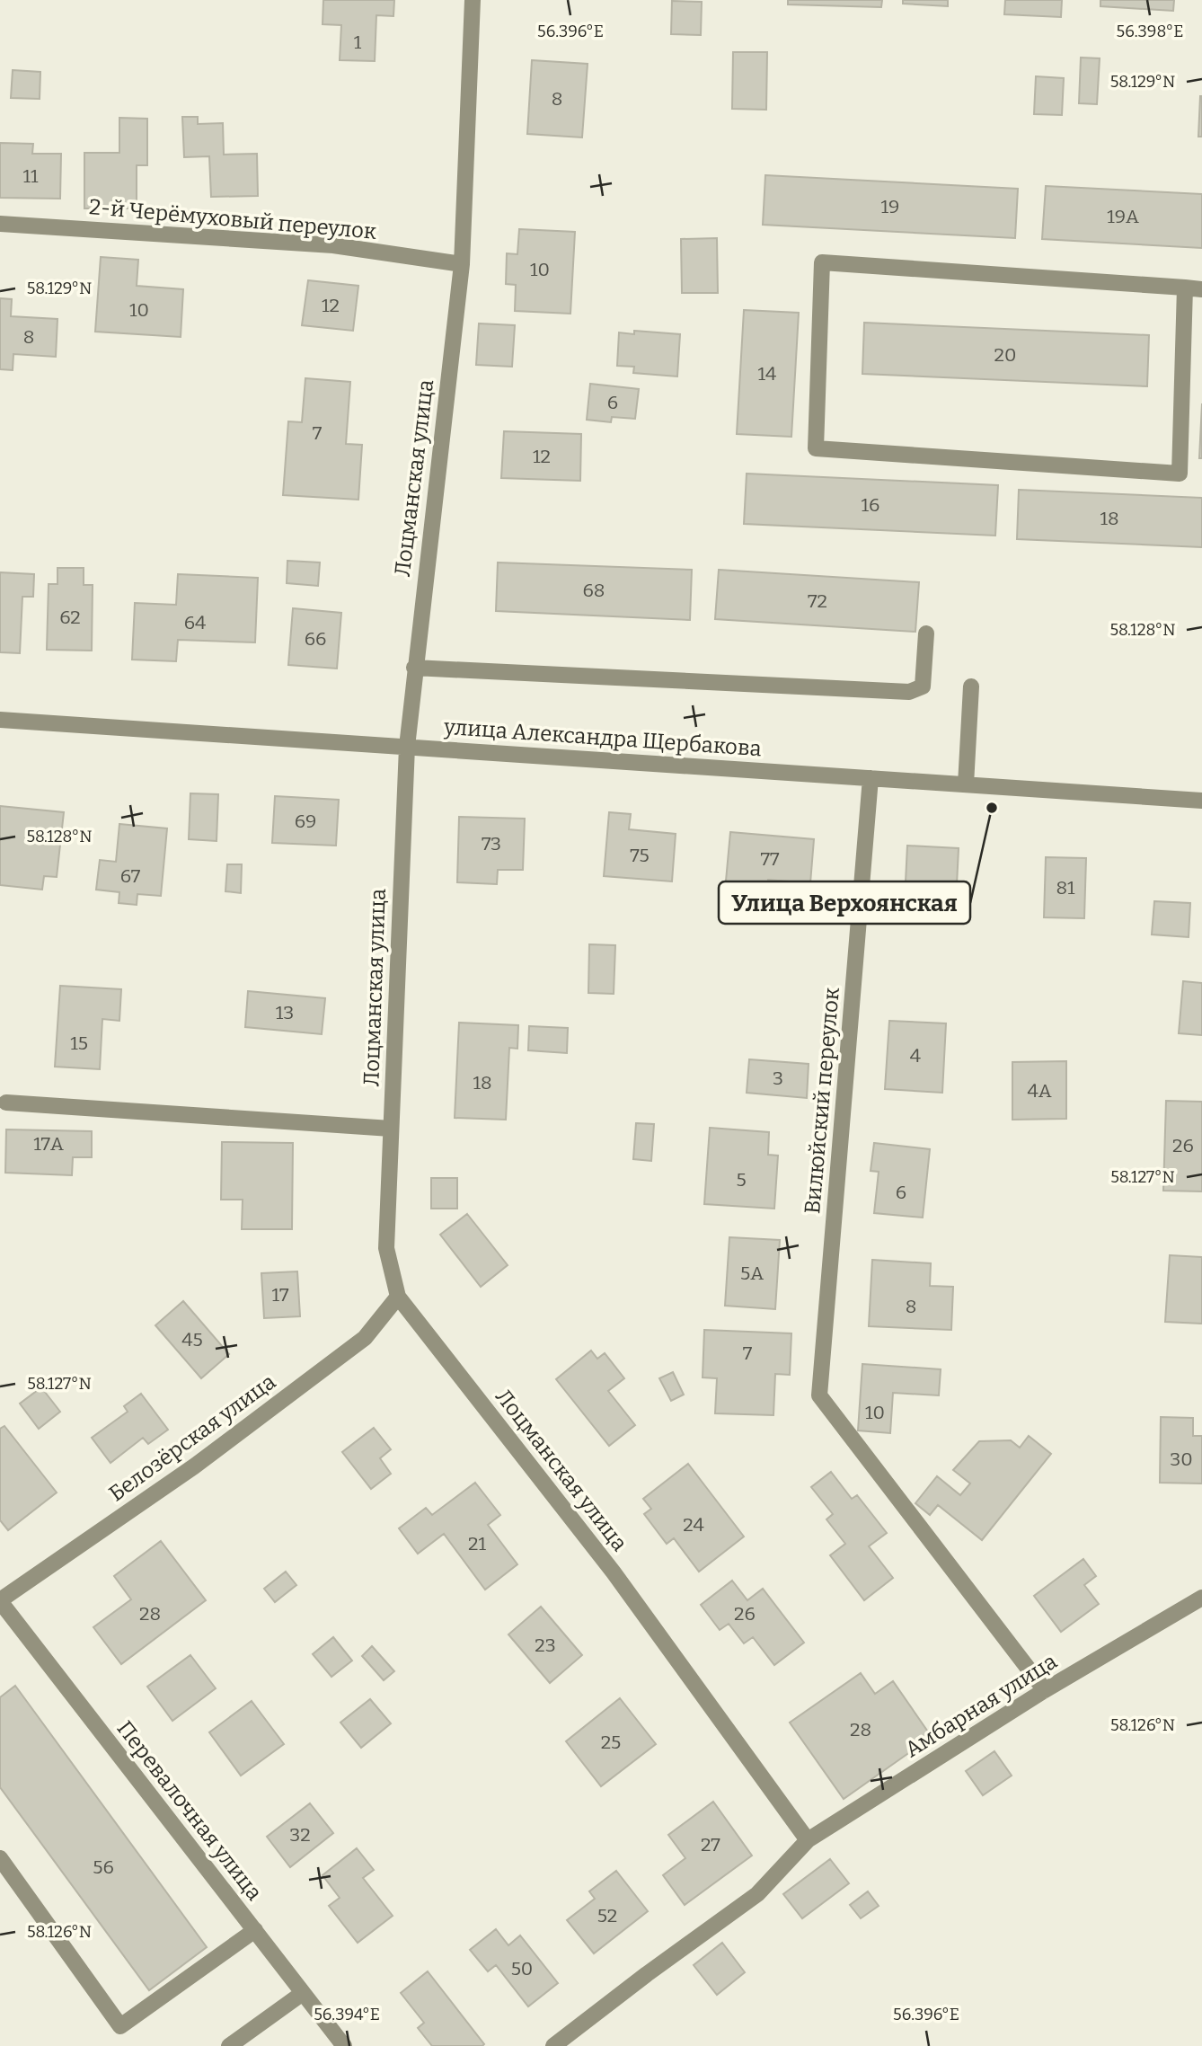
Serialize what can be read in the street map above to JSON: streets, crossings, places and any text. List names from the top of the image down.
{
  "streets": {
    "street": [
      "2-й Черёмуховый переулок",
      "Лоцманская улица",
      "улица Александра Щербакова",
      "Вилюйский переулок",
      "Белозёрская улица",
      "Амбарная улица",
      "Перевалочная улица"
    ]
  },
  "crossings": [
    ["2-й Черёмуховый переулок", "Лоцманская улица"],
    ["Лоцманская улица", "улица Александра Щербакова"],
    ["Лоцманская улица", "Белозёрская улица"],
    ["Лоцманская улица", "Амбарная улица"],
    ["улица Александра Щербакова", "Вилюйский переулок"],
    ["Вилюйский переулок", "Амбарная улица"],
    ["Белозёрская улица", "Перевалочная улица"]
  ],
  "places": ["Улица Верхоянская"],
  "house_numbers": [
    "1",
    "8",
    "11",
    "19",
    "19А",
    "10",
    "12",
    "10",
    "8",
    "20",
    "14",
    "6",
    "7",
    "12",
    "16",
    "18",
    "68",
    "72",
    "62",
    "64",
    "66",
    "69",
    "73",
    "75",
    "77",
    "67",
    "81",
    "13",
    "15",
    "4",
    "3",
    "18",
    "4А",
    "17А",
    "26",
    "5",
    "6",
    "5А",
    "17",
    "8",
    "45",
    "7",
    "10",
    "30",
    "24",
    "21",
    "28",
    "26",
    "23",
    "28",
    "25",
    "32",
    "27",
    "56",
    "52",
    "50"
  ],
  "coordinates": [
    "56.398°E",
    "56.396°E",
    "58.129°N",
    "58.128°N",
    "58.127°N",
    "58.126°N",
    "56.394°E"
  ]
}
